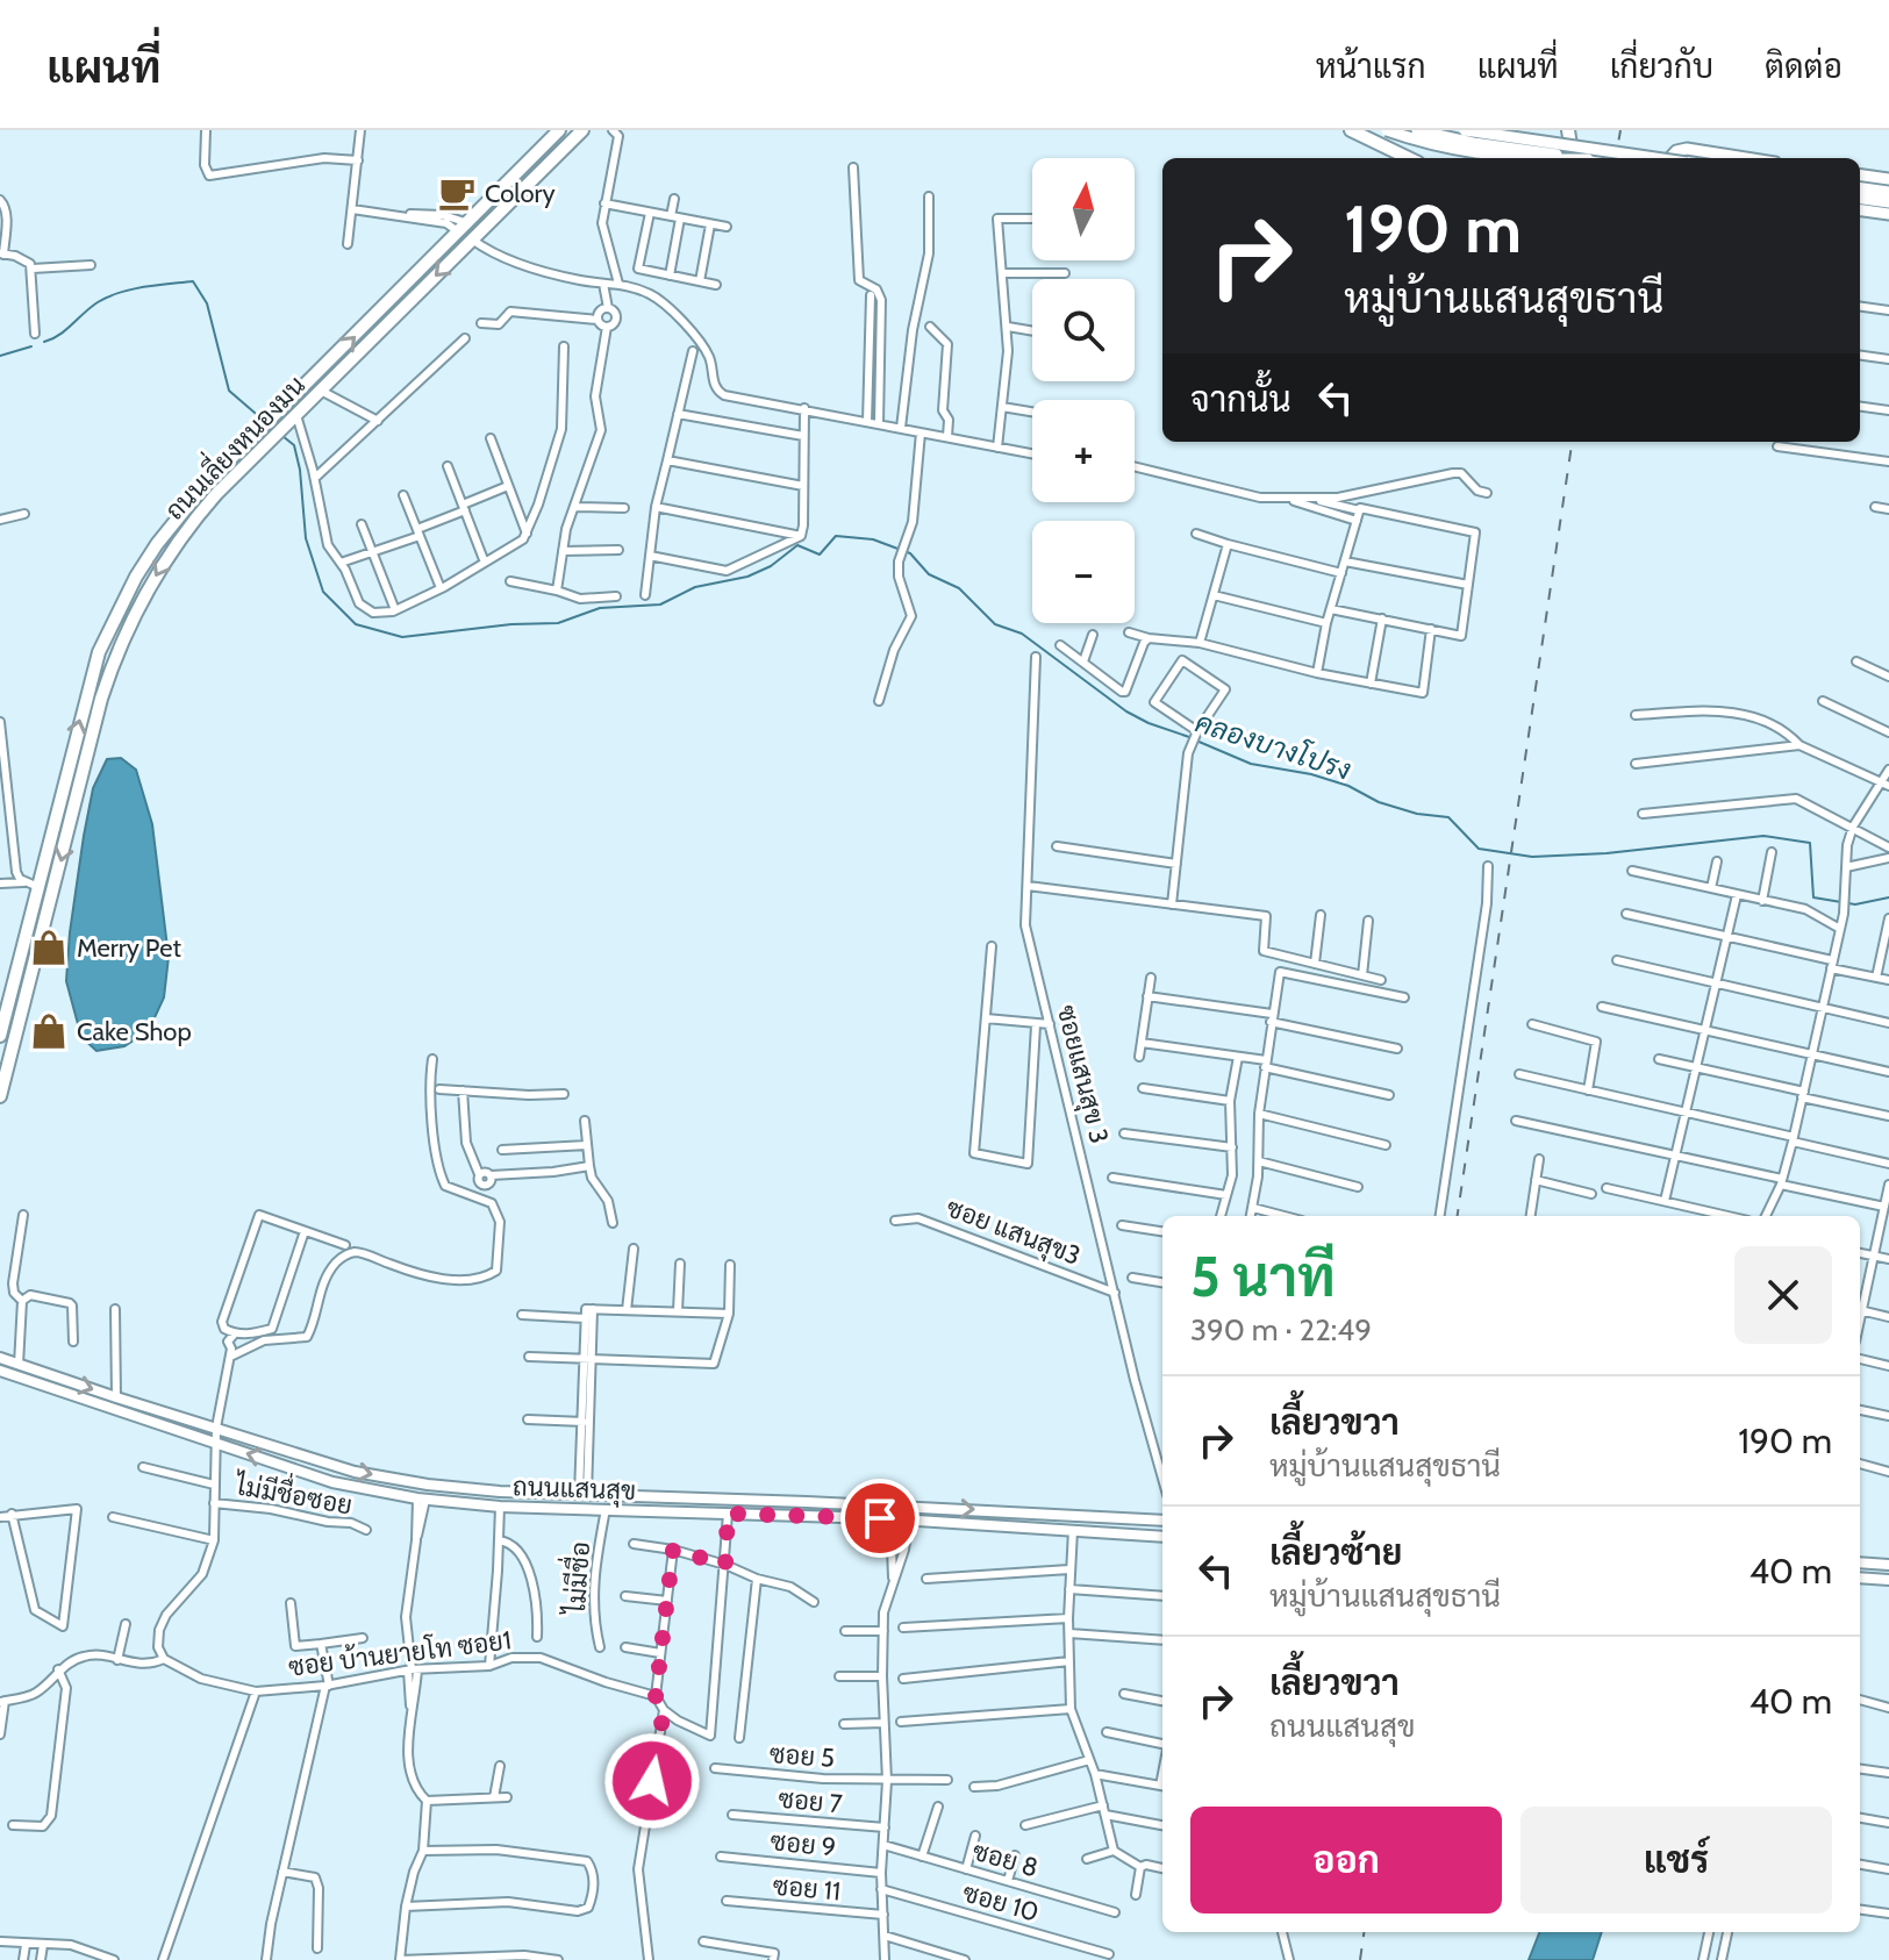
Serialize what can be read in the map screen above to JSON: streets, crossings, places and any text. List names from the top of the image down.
{
  "streets": {
    "highway": ["ถนนเลี่ยงหนองมน"],
    "main road": ["ถนนแสนสุข"],
    "street": [
      "ซอยแสนสุข 3",
      "ซอย แสนสุข3",
      "ไม่มีชื่อซอย",
      "ไม่มีชื่อ",
      "ซอย บ้านยายโท ซอย1",
      "ซอย 5",
      "ซอย 7",
      "ซอย 9",
      "ซอย 8",
      "ซอย 11",
      "ซอย 10"
    ]
  },
  "crossings": [
    ["ซอยแสนสุข 3", "ซอย แสนสุข3"],
    ["ถนนแสนสุข", "ไม่มีชื่อ"]
  ],
  "water": ["คลองบางโปรง"],
  "places": {
    "cafe": ["Colory"],
    "shop": ["Merry Pet", "Cake Shop"]
  },
  "north": "top",
  "page": {
    "header": "แผนที่",
    "nav": [
      "หน้าแรก",
      "แผนที่",
      "เกี่ยวกับ",
      "ติดต่อ"
    ],
    "map_buttons": ["+", "−"],
    "turn": ["190 m", "หมู่บ้านแสนสุขธานี"],
    "then": "จากนั้น",
    "heading": ["5 นาที", "390 m · 22:49"],
    "list": [
      {
        "name": "เลี้ยวขวา",
        "note": "หมู่บ้านแสนสุขธานี",
        "value": "190 m"
      },
      {
        "name": "เลี้ยวซ้าย",
        "note": "หมู่บ้านแสนสุขธานี",
        "value": "40 m"
      },
      {
        "name": "เลี้ยวขวา",
        "note": "ถนนแสนสุข",
        "value": "40 m"
      }
    ],
    "buttons": ["ออก", "แชร์"]
  }
}
